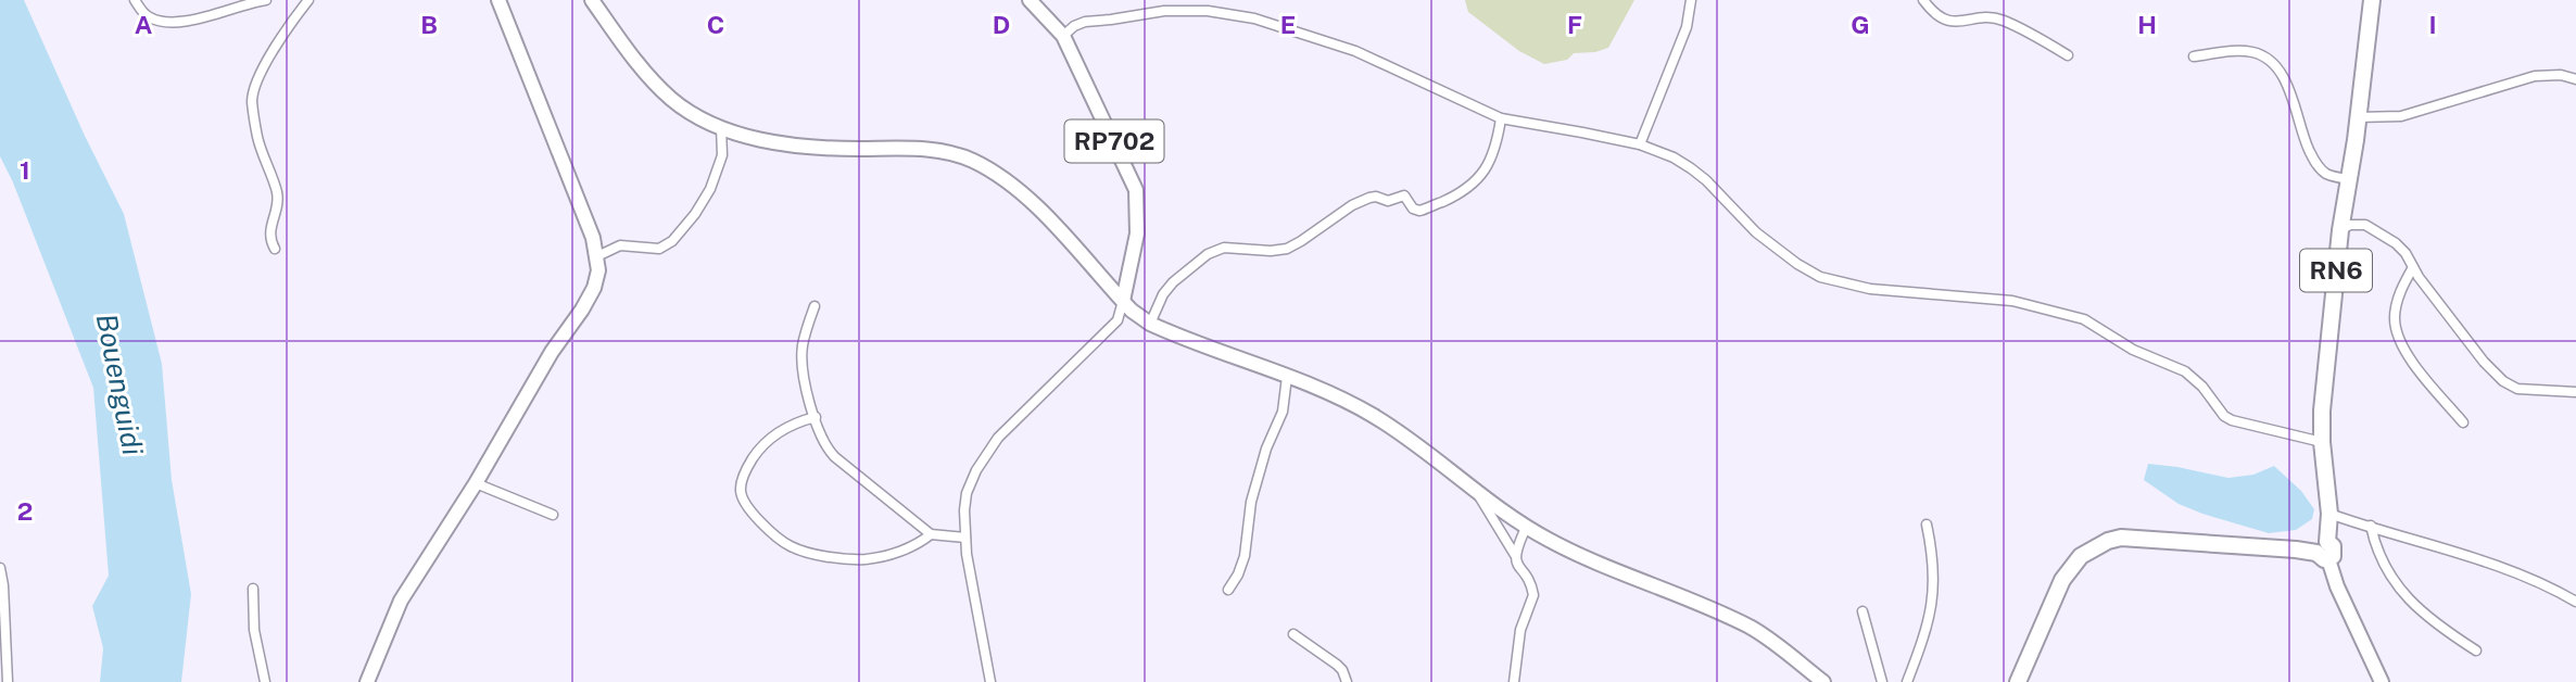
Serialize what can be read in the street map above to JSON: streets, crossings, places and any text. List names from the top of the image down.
{
  "streets": {
    "highway": ["RN6"],
    "main road": ["RP702"]
  },
  "water": ["Bouenguidi"],
  "grid": {
    "columns": [
      "A",
      "B",
      "C",
      "D",
      "E",
      "F",
      "G",
      "H",
      "I"
    ],
    "rows": ["1", "2"]
  }
}
